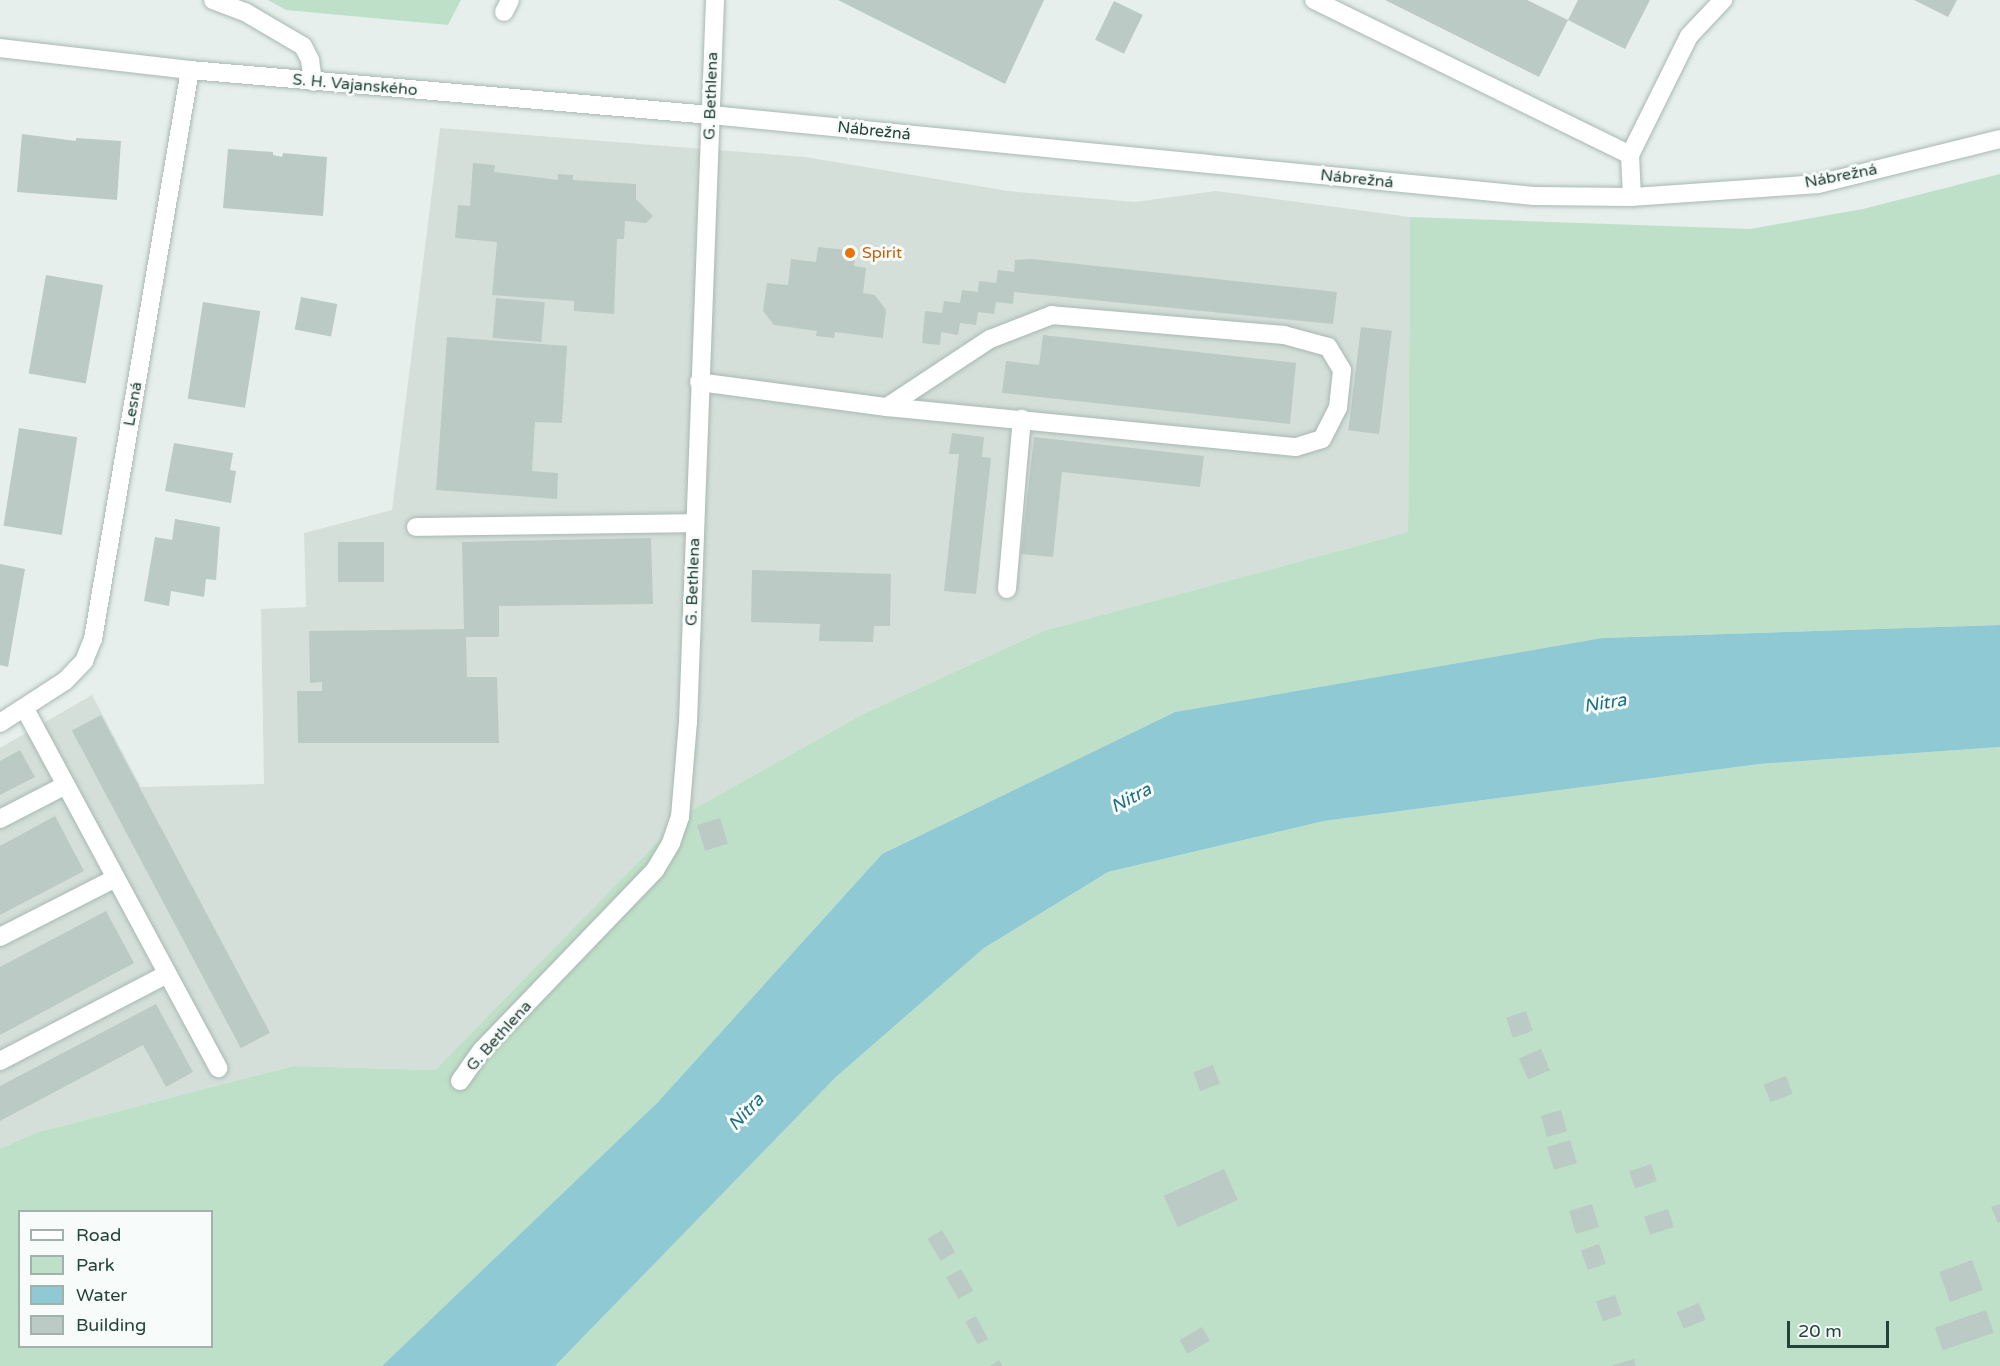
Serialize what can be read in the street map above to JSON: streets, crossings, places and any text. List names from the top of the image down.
{
  "streets": {
    "street": [
      "S. H. Vajanského",
      "G. Bethlena",
      "Nábrežná",
      "Lesná"
    ]
  },
  "crossings": [
    ["S. H. Vajanského", "G. Bethlena"],
    ["S. H. Vajanského", "Nábrežná"],
    ["S. H. Vajanského", "Lesná"],
    ["G. Bethlena", "Nábrežná"]
  ],
  "water": ["Nitra"],
  "places": ["Spirit"],
  "legend": [
    "Road",
    "Park",
    "Water",
    "Building"
  ],
  "scale_bar": "20 m"
}
